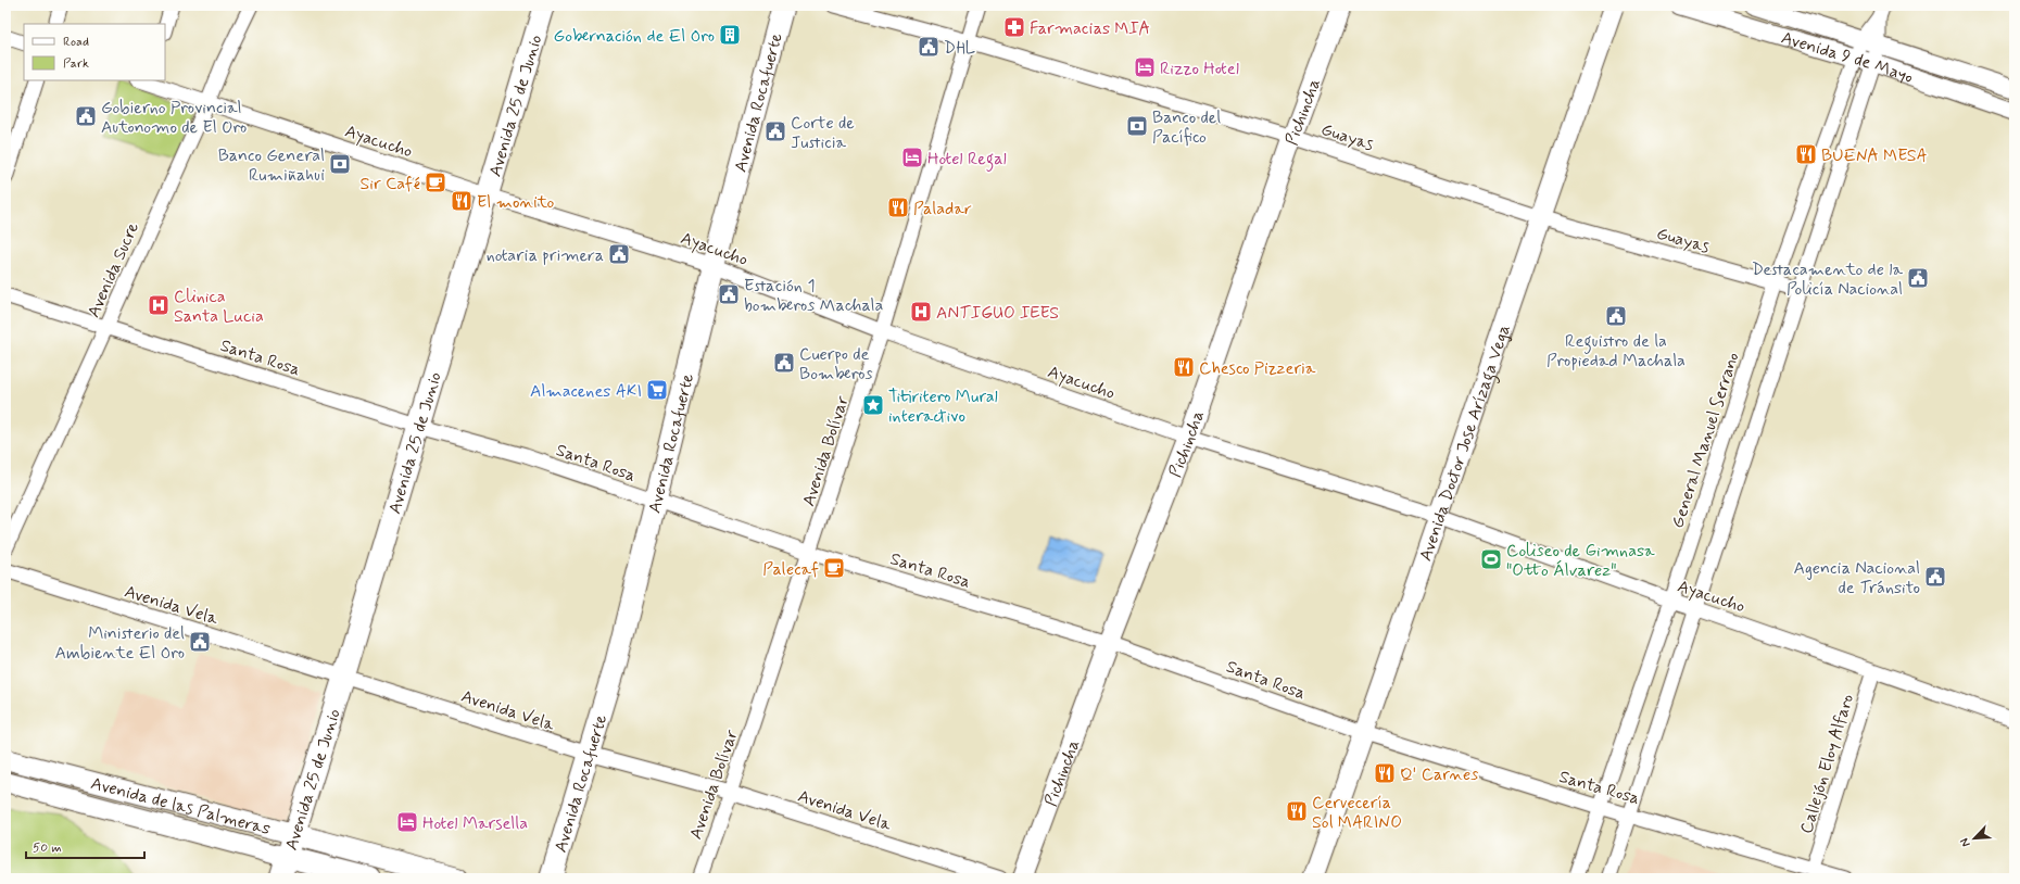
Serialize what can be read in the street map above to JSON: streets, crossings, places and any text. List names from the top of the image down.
{
  "streets": {
    "main road": [
      "Avenida Rocafuerte",
      "Avenida 25 de Junio",
      "Pichincha",
      "Avenida Doctor Jose Arízaga Vega",
      "Avenida de las Palmeras"
    ],
    "street": [
      "Avenida 9 de Mayo",
      "Guayas",
      "Ayacucho",
      "Avenida Sucre",
      "Santa Rosa",
      "General Manuel Serrano",
      "Avenida Bolívar",
      "Avenida Vela",
      "Callejón Eloy Alfaro"
    ]
  },
  "crossings": [
    ["Avenida 9 de Mayo", "General Manuel Serrano"],
    ["Avenida Rocafuerte", "Ayacucho"],
    ["Avenida Rocafuerte", "Santa Rosa"],
    ["Avenida Rocafuerte", "Avenida Vela"],
    ["Avenida 25 de Junio", "Ayacucho"],
    ["Avenida 25 de Junio", "Santa Rosa"],
    ["Avenida 25 de Junio", "Avenida Vela"],
    ["Avenida 25 de Junio", "Avenida de las Palmeras"],
    ["Pichincha", "Guayas"],
    ["Pichincha", "Ayacucho"],
    ["Pichincha", "Santa Rosa"],
    ["Guayas", "General Manuel Serrano"],
    ["Guayas", "Avenida Doctor Jose Arízaga Vega"],
    ["Guayas", "Avenida Bolívar"],
    ["Ayacucho", "Avenida Sucre"],
    ["Ayacucho", "General Manuel Serrano"],
    ["Ayacucho", "Avenida Doctor Jose Arízaga Vega"],
    ["Ayacucho", "Avenida Bolívar"],
    ["Ayacucho", "Callejón Eloy Alfaro"],
    ["Avenida Sucre", "Santa Rosa"],
    ["Santa Rosa", "General Manuel Serrano"],
    ["Santa Rosa", "Avenida Doctor Jose Arízaga Vega"],
    ["Santa Rosa", "Avenida Bolívar"],
    ["Santa Rosa", "Callejón Eloy Alfaro"],
    ["Avenida Bolívar", "Avenida Vela"]
  ],
  "places": {
    "pharmacy": ["Farmacias MIA"],
    "building": ["Gobernación de El Oro"],
    "public building": [
      "DHL",
      "Gobierno Provincial Autonomo de El Oro",
      "Corte de Justicia",
      "notaria primera",
      "Destacamento de la Policía Nacional",
      "Estación 1 bomberos Machala",
      "Reguistro de la Propiedad Machala",
      "Cuerpo de Bomberos",
      "Agencia Nacional de Tránsito",
      "Ministerio del Ambiente El Oro"
    ],
    "hotel": ["Rizzo Hotel", "Hotel Regal", "Hotel Marsella"],
    "bank": ["Banco del Pacífico", "Banco General Rumiñahui"],
    "restaurant": [
      "BUENA MESA",
      "El monito",
      "Paladar",
      "Chesco Pizzeria",
      "Q' Carnes",
      "Cervecería Sol MARINO"
    ],
    "cafe": ["Sir Café", "Palecaf"],
    "hospital": ["Clinica Santa Lucia", "ANTIGUO IEES"],
    "supermarket": ["Almacenes AKI"],
    "place": ["Titiritero Mural interactivo"],
    "sports": ["Coliseo de Gimnasa \"Otto Álvarez\""]
  },
  "legend": ["Road", "Park"],
  "scale_bar": "50 m",
  "north": "bottom left"
}
